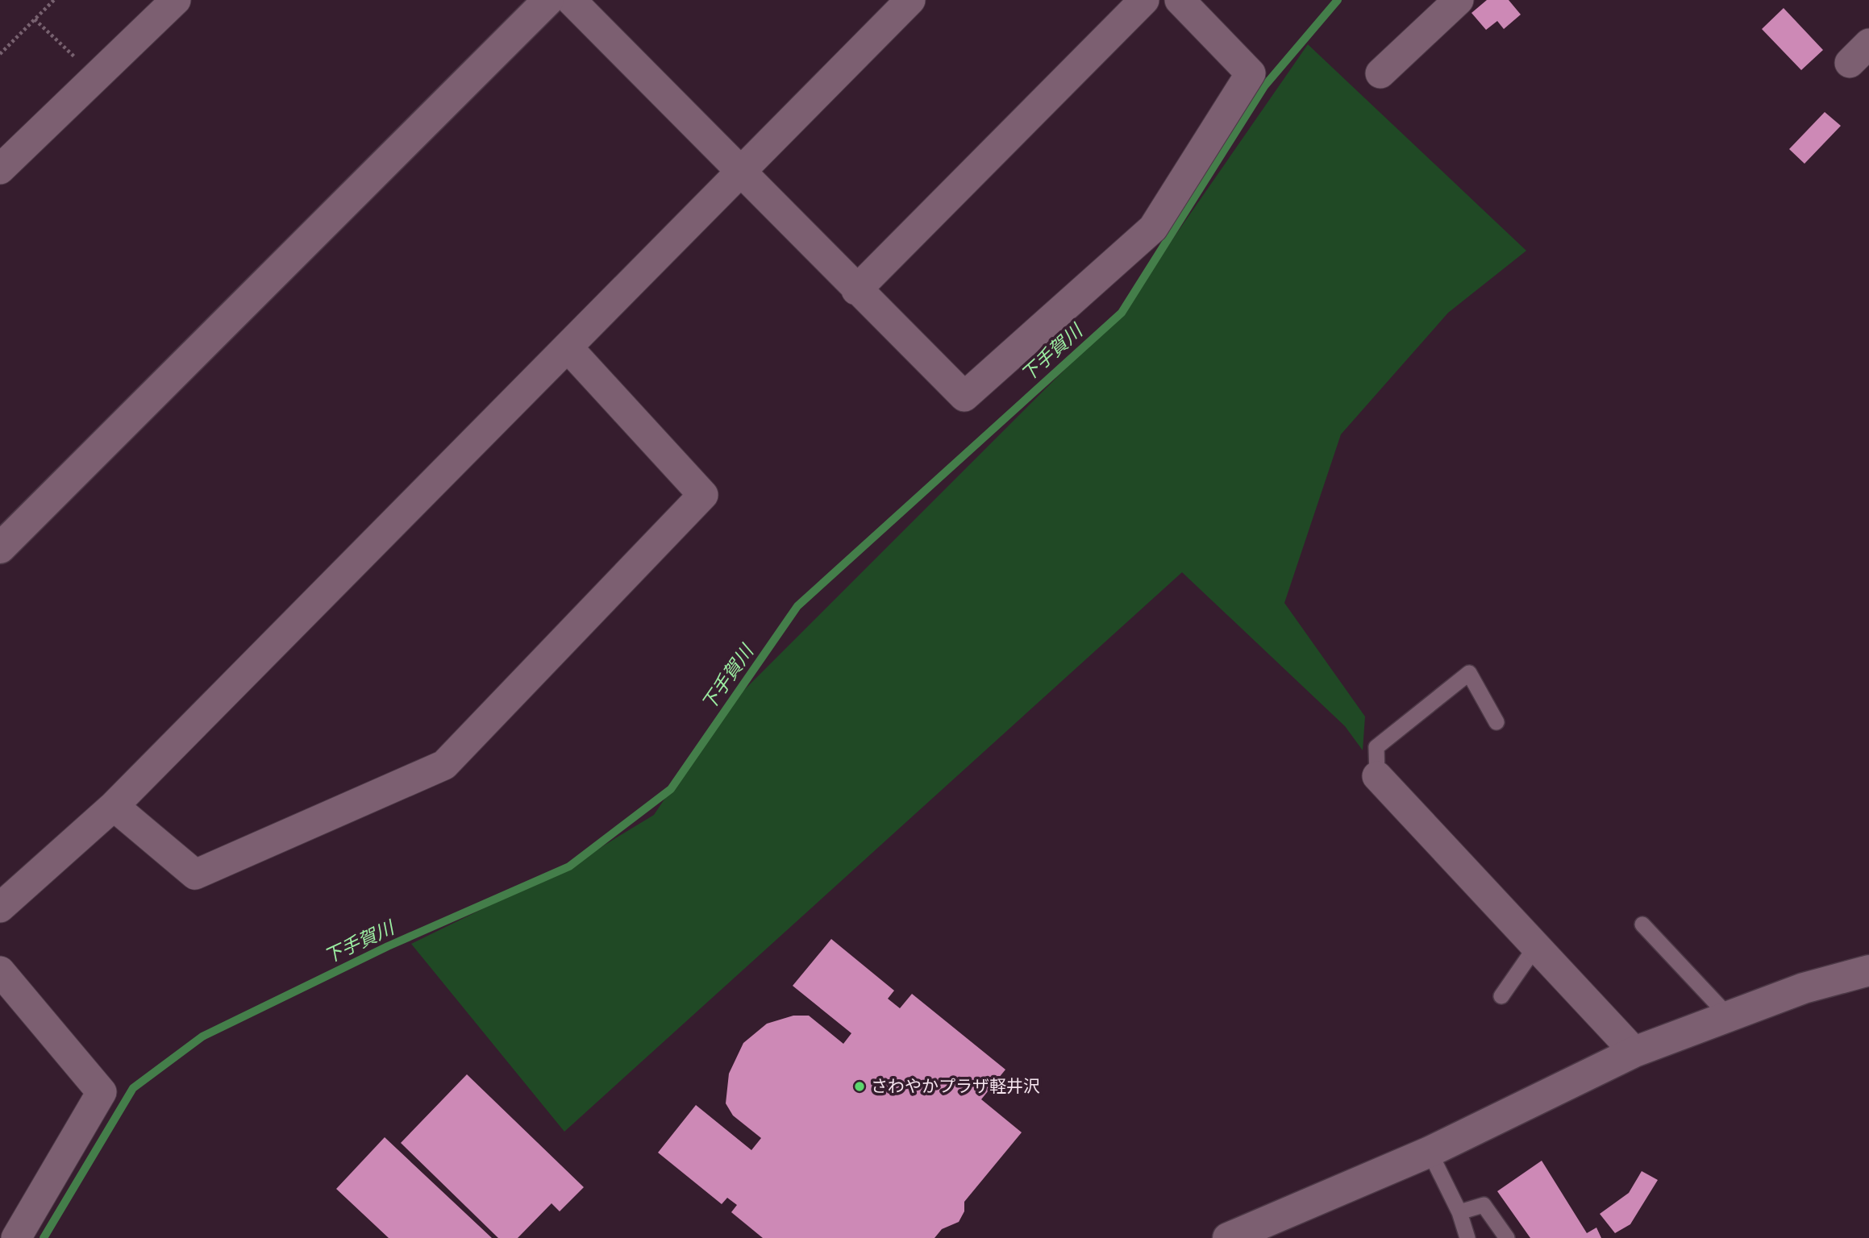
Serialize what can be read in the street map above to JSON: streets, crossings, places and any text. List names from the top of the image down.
{
  "water": ["下手賀川"],
  "places": ["さわやかプラザ軽井沢"]
}
